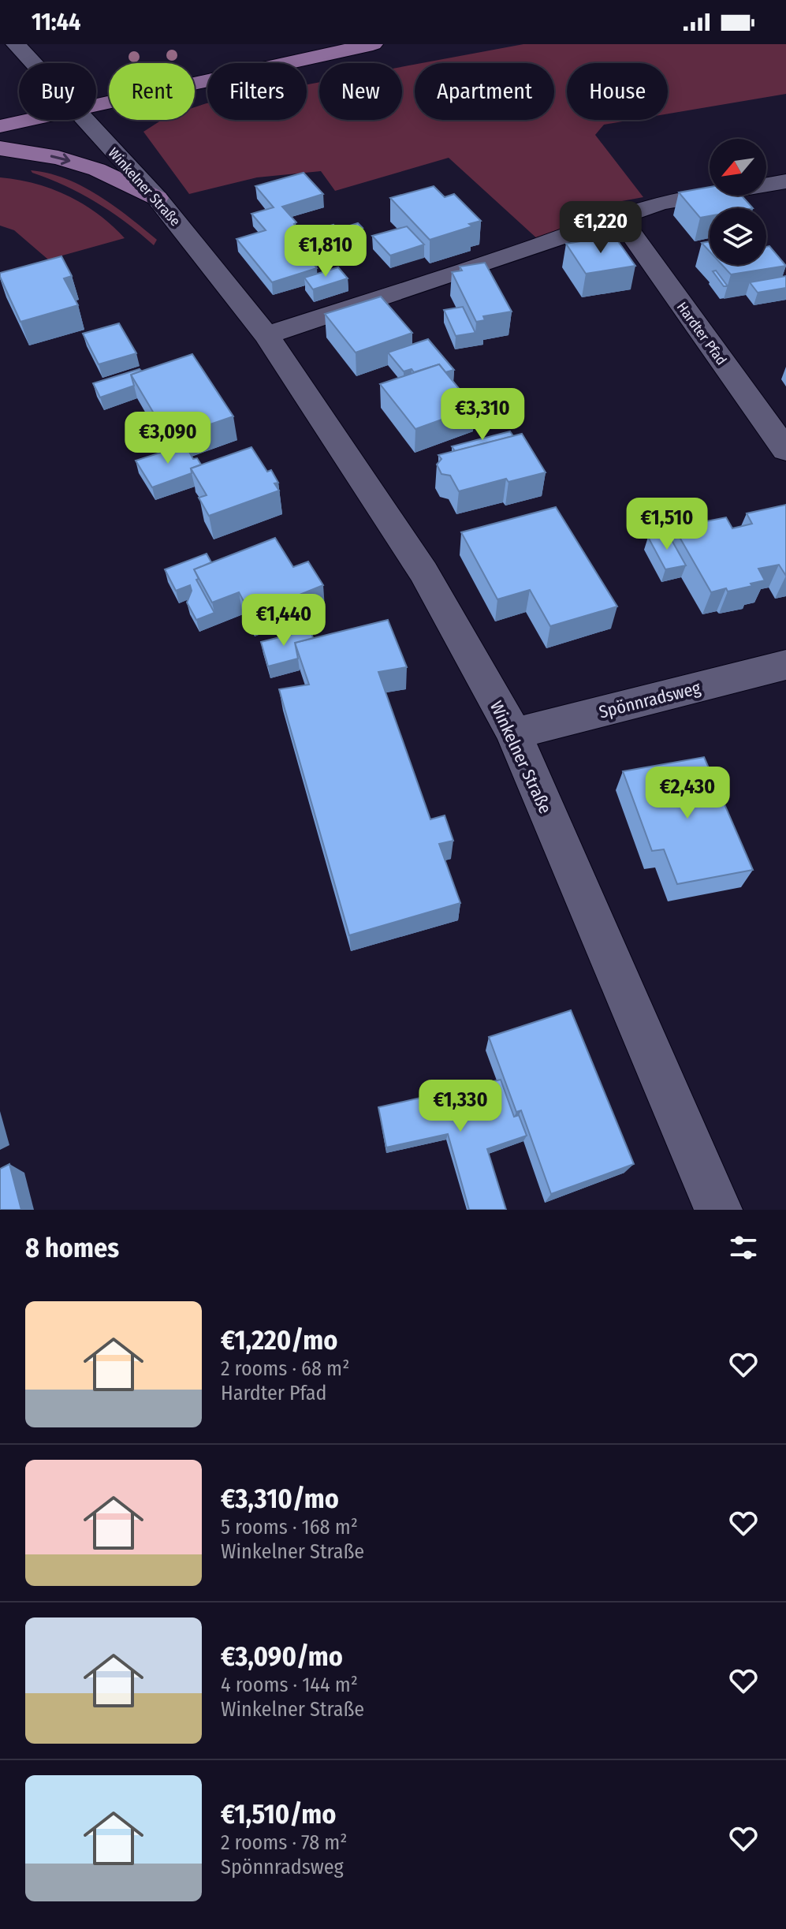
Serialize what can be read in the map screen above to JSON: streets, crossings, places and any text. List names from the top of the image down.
{
  "streets": {
    "street": ["Winkelner Straße", "Hardter Pfad", "Spönnradsweg"]
  },
  "crossings": [
    ["Winkelner Straße", "Spönnradsweg"]
  ],
  "north": "bottom left",
  "page": {
    "status": "11:44",
    "chip": [
      "Buy",
      "Rent",
      "Filters",
      "New",
      "Apartment",
      "House"
    ],
    "price": [
      "€1,220",
      "€1,810",
      "€3,310",
      "€3,090",
      "€1,510",
      "€1,440",
      "€2,430",
      "€1,330"
    ],
    "heading": "8 homes",
    "list": [
      {
        "name": "€1,220/mo",
        "note": "2 rooms · 68 m² · Hardter Pfad"
      },
      {
        "name": "€3,310/mo",
        "note": "5 rooms · 168 m² · Winkelner Straße"
      },
      {
        "name": "€3,090/mo",
        "note": "4 rooms · 144 m² · Winkelner Straße"
      },
      {
        "name": "€1,510/mo",
        "note": "2 rooms · 78 m² · Spönnradsweg"
      }
    ]
  }
}
